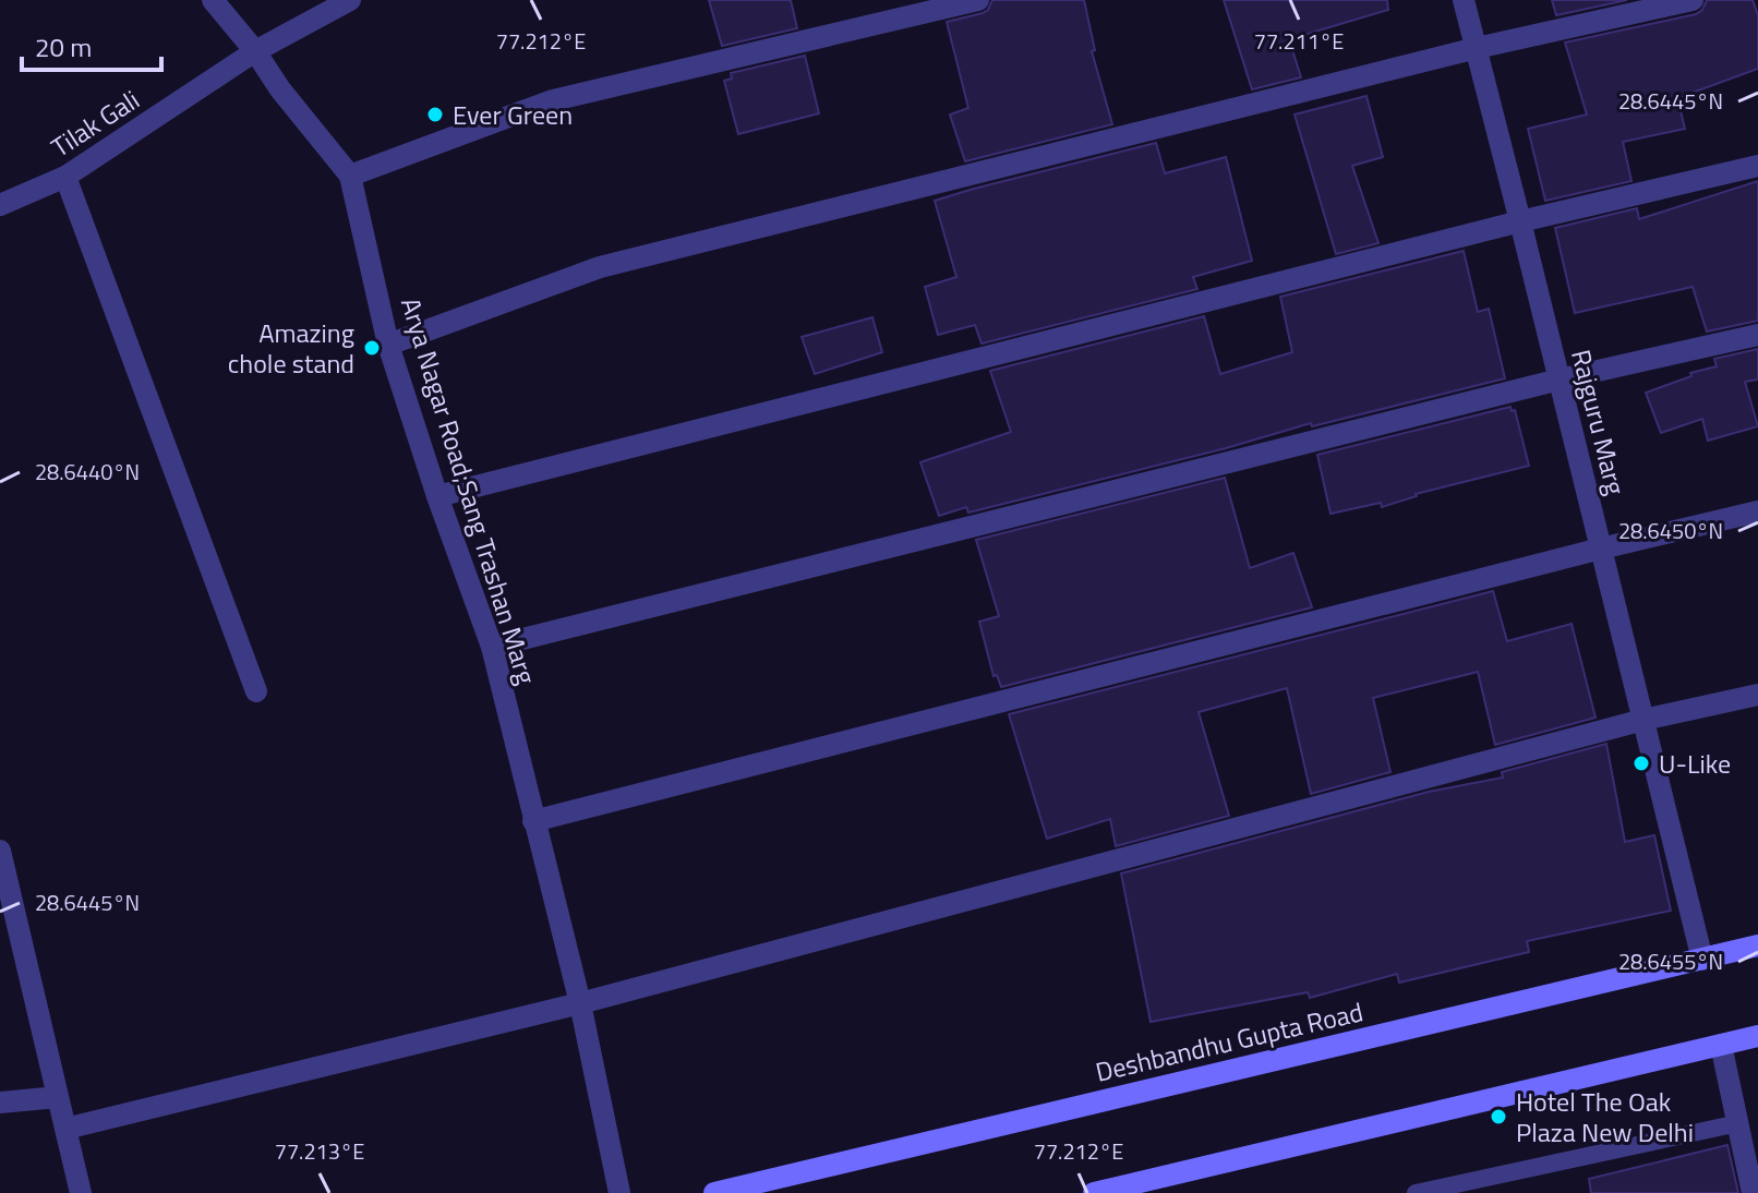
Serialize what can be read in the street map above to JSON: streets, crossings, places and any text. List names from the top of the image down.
{
  "streets": {
    "main road": ["Deshbandhu Gupta Road"],
    "street": ["Tilak Gali", "Rajguru Marg", "Arya Nagar Road;Sang Trashan Marg"]
  },
  "crossings": [
    ["Tilak Gali", "Arya Nagar Road;Sang Trashan Marg"],
    ["Rajguru Marg", "Deshbandhu Gupta Road"]
  ],
  "places": [
    "Ever Green",
    "Amazing chole stand",
    "U-Like",
    "Hotel The Oak Plaza New Delhi"
  ],
  "scale_bar": "20 m",
  "coordinates": [
    "77.212°E",
    "77.211°E",
    "28.6445°N",
    "28.6440°N",
    "28.6450°N",
    "28.6455°N",
    "77.213°E"
  ]
}
